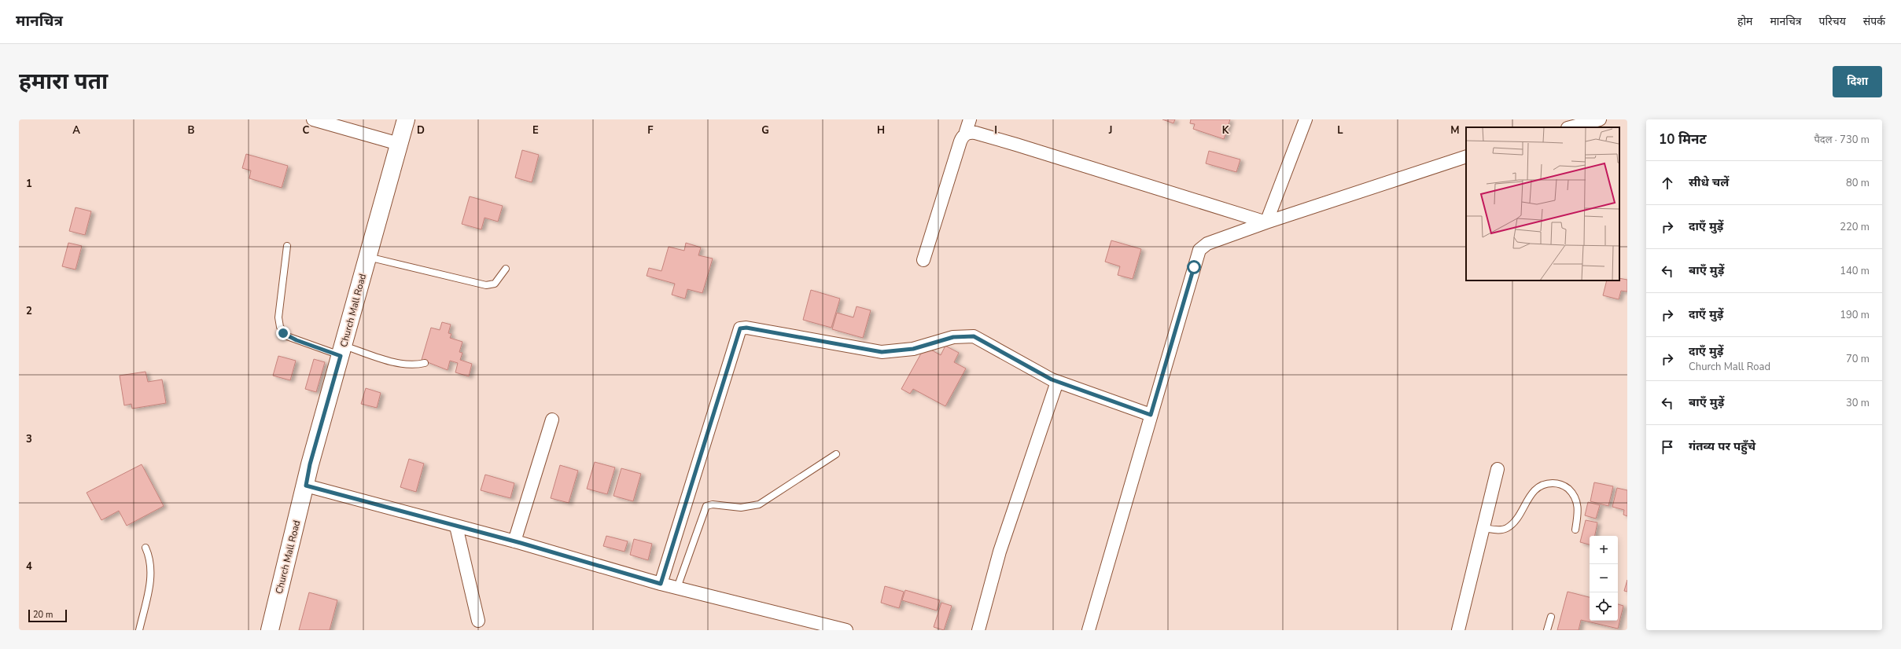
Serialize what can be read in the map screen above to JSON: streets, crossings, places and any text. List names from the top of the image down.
{
  "streets": {
    "street": ["Church Mall Road"]
  },
  "scale_bar": "20 m",
  "page": {
    "header": "मानचित्र",
    "nav": [
      "होम",
      "मानचित्र",
      "परिचय",
      "संपर्क"
    ],
    "buttons": "दिशा",
    "title": "हमारा पता",
    "heading": ["10 मिनट", "पैदल · 730 m"],
    "list": [
      ["सीधे चलें", "80 m"],
      ["दाएँ मुड़ें", "220 m"],
      ["बाएँ मुड़ें", "140 m"],
      ["दाएँ मुड़ें", "190 m"],
      ["दाएँ मुड़ें", "Church Mall Road", "70 m"],
      ["बाएँ मुड़ें", "30 m"],
      "गंतव्य पर पहुँचे"
    ],
    "map_buttons": ["+", "−"],
    "scale": "20 m"
  },
  "grid": {
    "columns": [
      "A",
      "B",
      "C",
      "D",
      "E",
      "F",
      "G",
      "H",
      "I",
      "J",
      "K",
      "L",
      "M"
    ],
    "rows": [
      "1",
      "2",
      "3",
      "4"
    ]
  }
}
